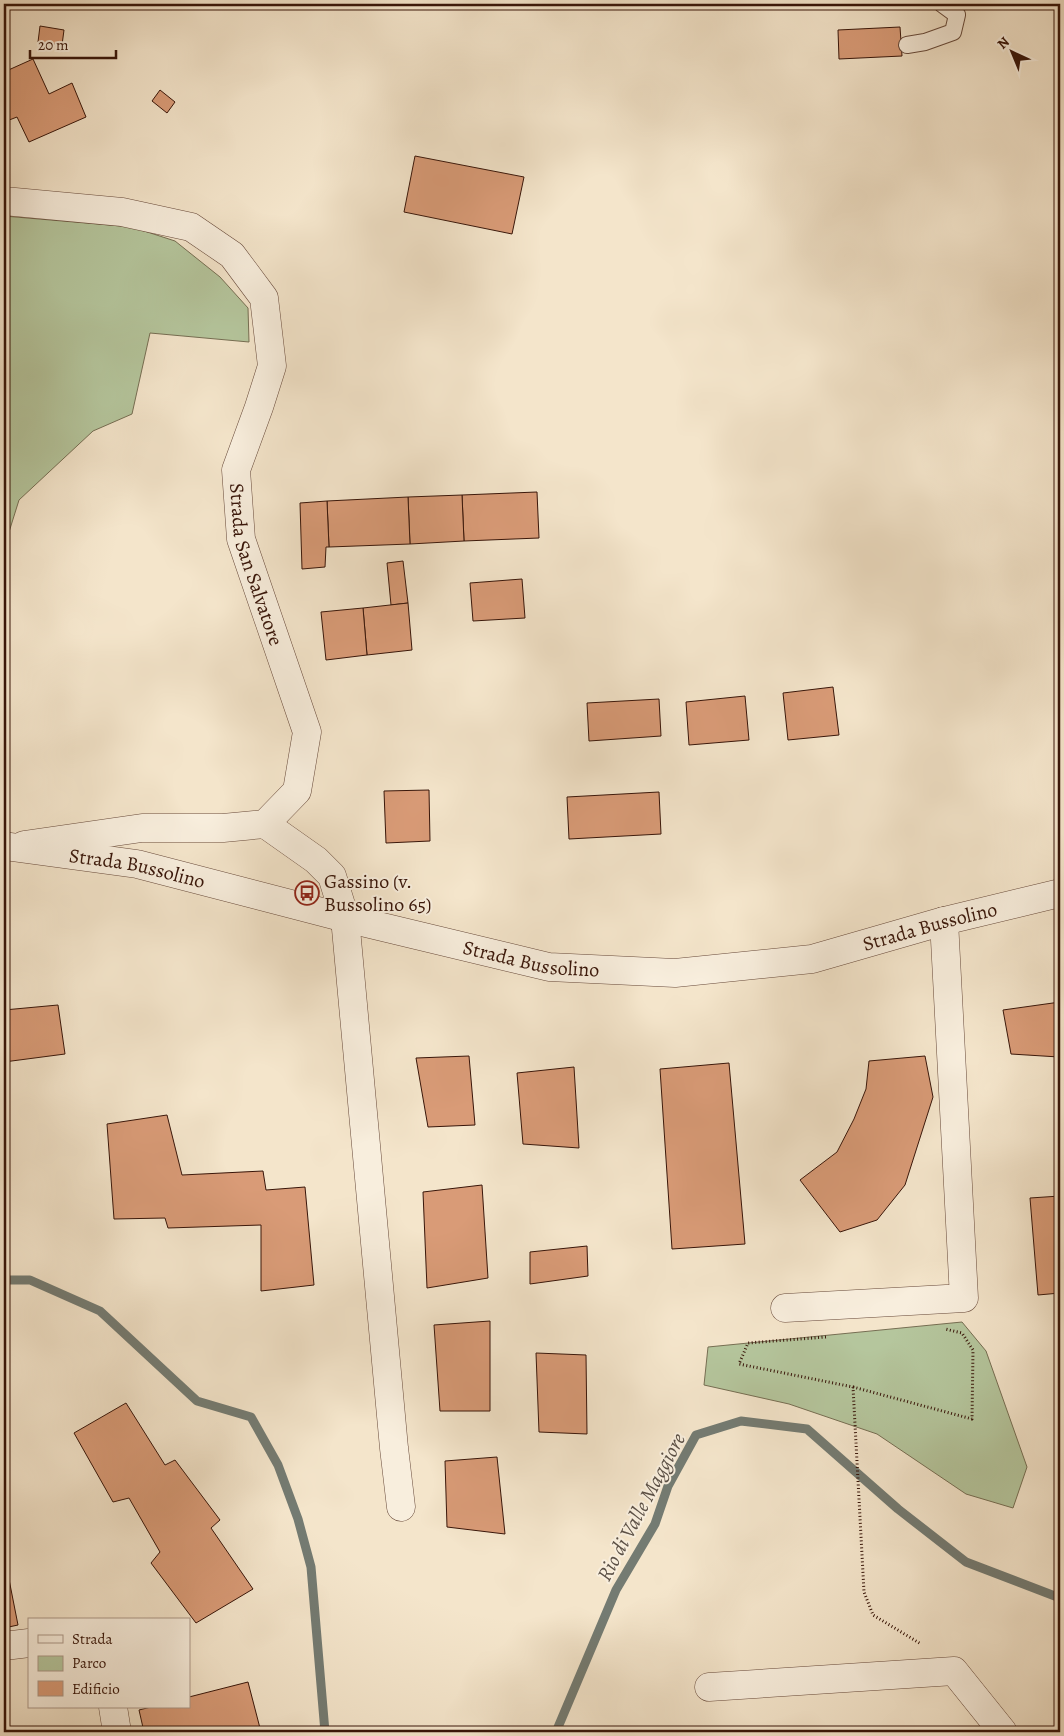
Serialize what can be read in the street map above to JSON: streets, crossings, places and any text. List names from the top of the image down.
{
  "streets": {
    "street": ["Strada San Salvatore", "Strada Bussolino"]
  },
  "water": ["Rio di Valle Maggiore"],
  "places": {
    "bus stop": ["Gassino (v. Bussolino 65)"]
  },
  "legend": ["Strada", "Parco", "Edificio"],
  "scale_bar": "20 m",
  "north": "top left"
}
